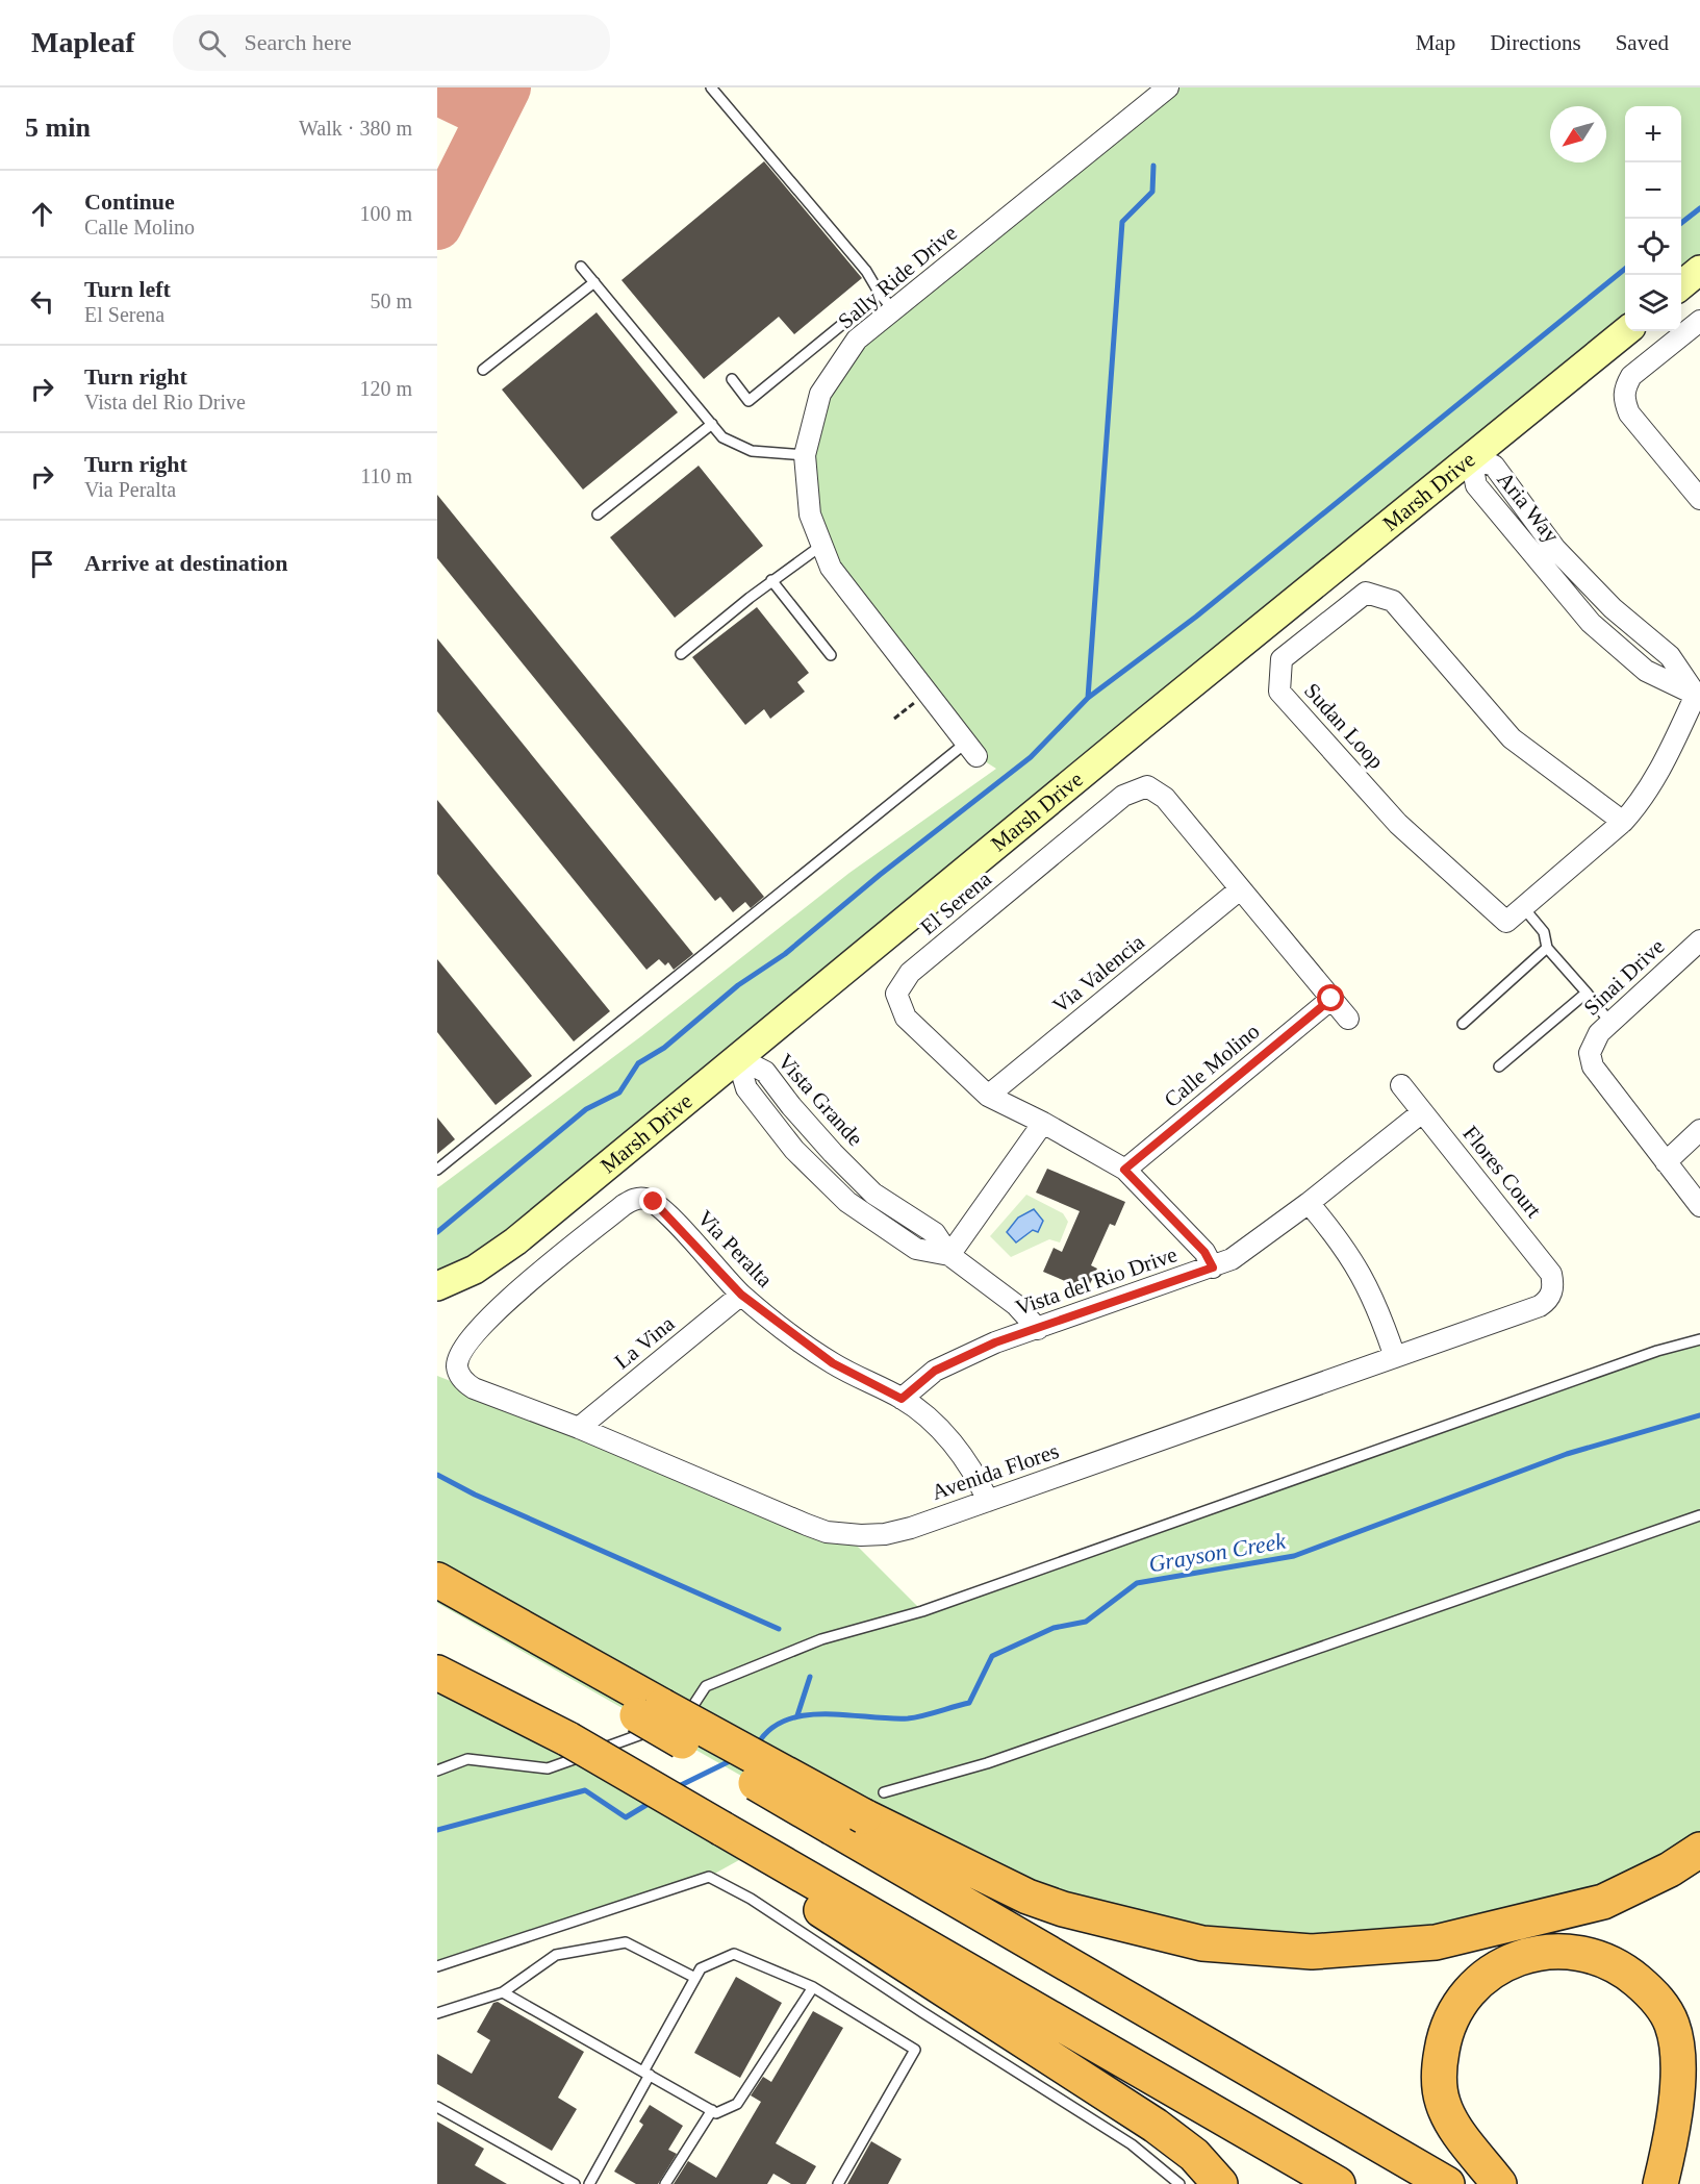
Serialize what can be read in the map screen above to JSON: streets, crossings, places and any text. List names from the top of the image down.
{
  "streets": {
    "street": [
      "Sally Ride Drive",
      "Marsh Drive",
      "Aria Way",
      "Sudan Loop",
      "El Serena",
      "Via Valencia",
      "Sinai Drive",
      "Calle Molino",
      "Vista Grande",
      "Flores Court",
      "Via Peralta",
      "Vista del Rio Drive",
      "La Vina",
      "Avenida Flores"
    ]
  },
  "crossings": [
    ["Marsh Drive", "Aria Way"],
    ["Marsh Drive", "Vista Grande"],
    ["Aria Way", "Sudan Loop"],
    ["El Serena", "Via Valencia"],
    ["El Serena", "Calle Molino"],
    ["El Serena", "Vista del Rio Drive"],
    ["Vista Grande", "Vista del Rio Drive"],
    ["Flores Court", "Vista del Rio Drive"],
    ["Flores Court", "Avenida Flores"],
    ["Via Peralta", "Vista del Rio Drive"],
    ["Via Peralta", "La Vina"],
    ["Via Peralta", "Avenida Flores"],
    ["La Vina", "Avenida Flores"]
  ],
  "water": ["Grayson Creek"],
  "north": "bottom left",
  "page": {
    "header": "Mapleaf",
    "search": "Search here",
    "nav": ["Map", "Directions", "Saved"],
    "heading": ["5 min", "Walk · 380 m"],
    "map_buttons": ["+", "−"],
    "list": [
      ["Continue", "Calle Molino", "100 m"],
      ["Turn left", "El Serena", "50 m"],
      ["Turn right", "Vista del Rio Drive", "120 m"],
      ["Turn right", "Via Peralta", "110 m"],
      "Arrive at destination"
    ]
  }
}
